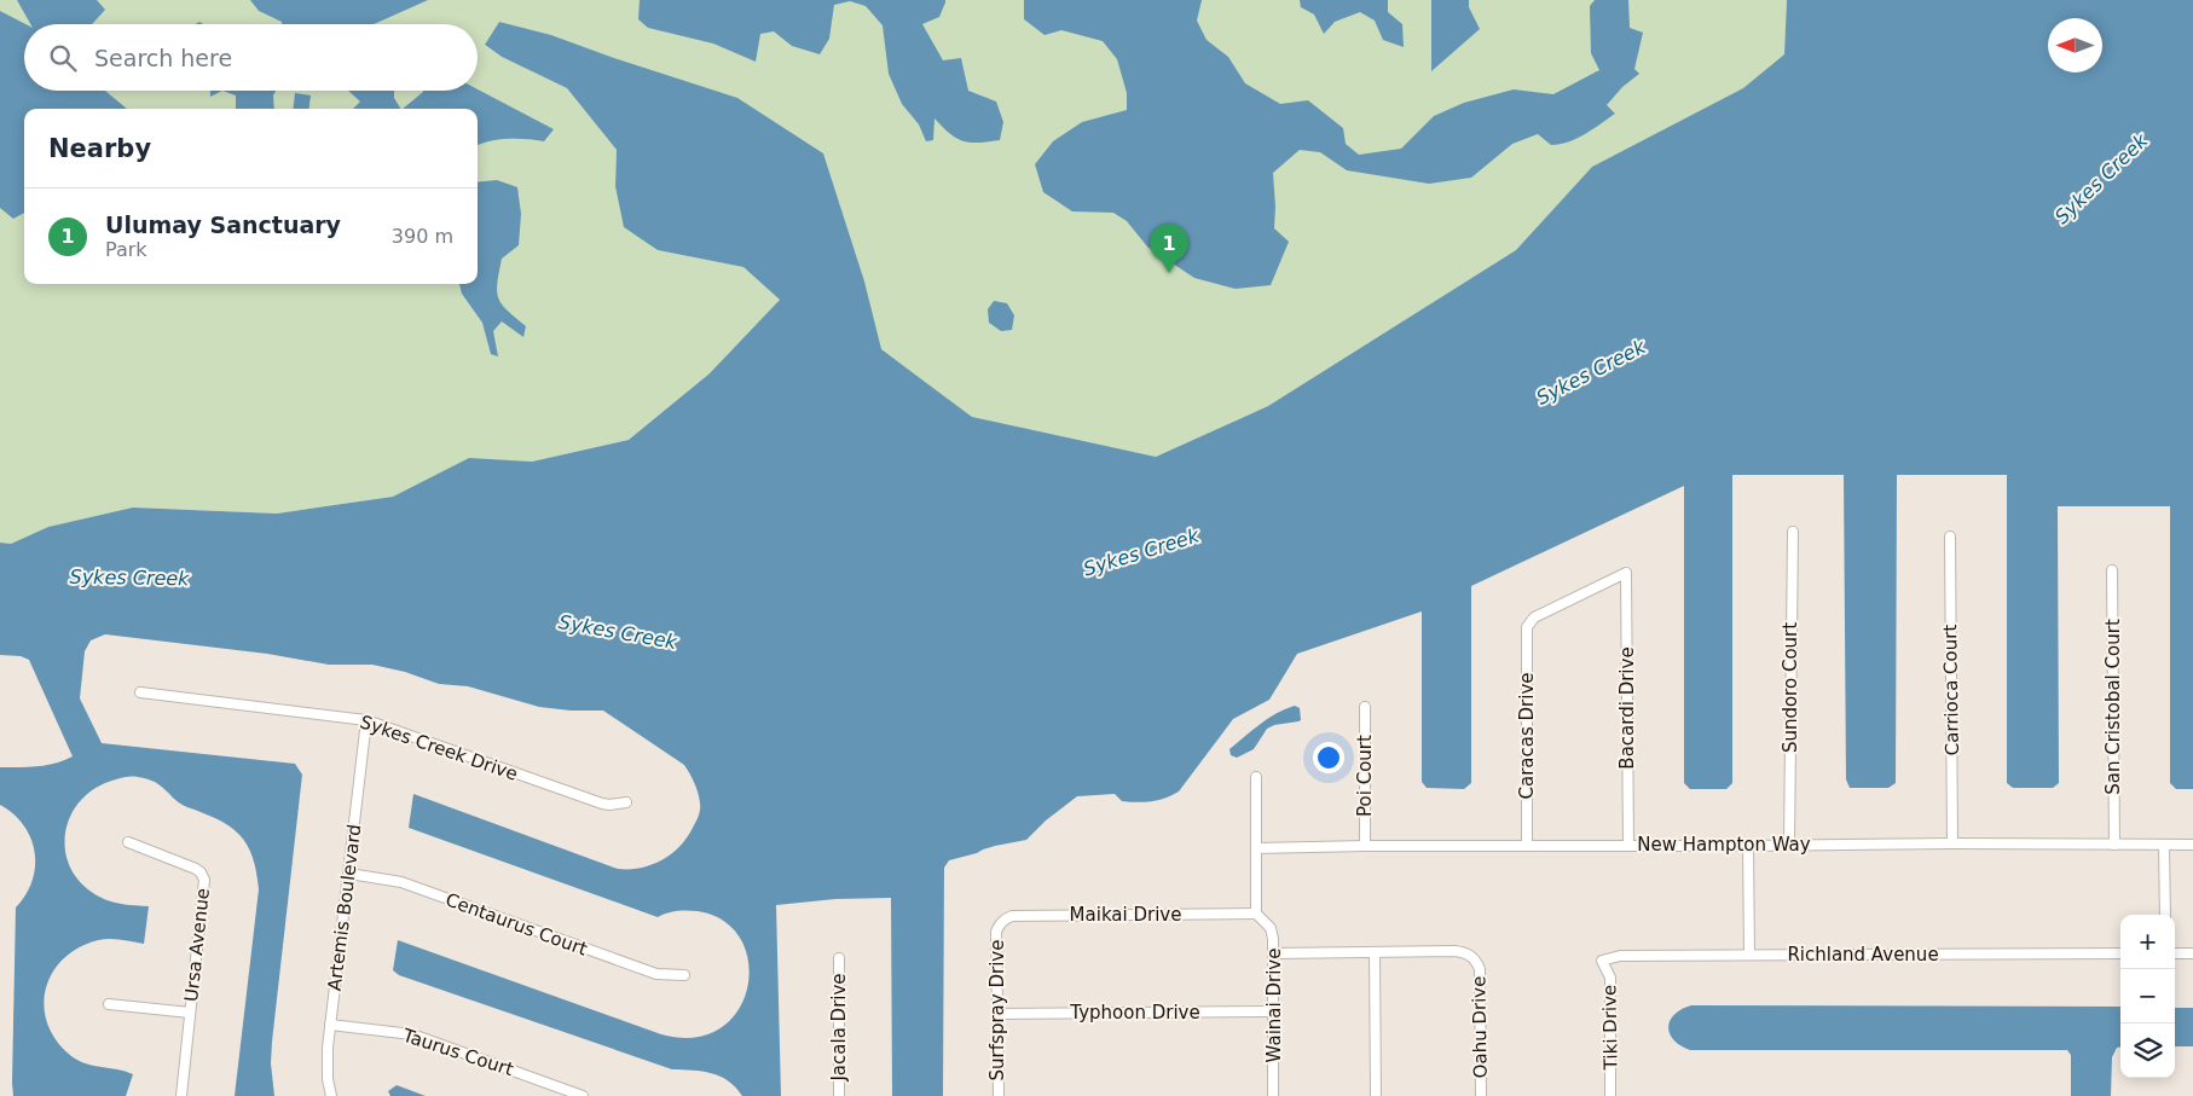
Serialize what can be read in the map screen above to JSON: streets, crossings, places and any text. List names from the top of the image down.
{
  "streets": {
    "street": [
      "Sundoro Court",
      "Carrioca Court",
      "San Cristobal Court",
      "Bacardi Drive",
      "Caracas Drive",
      "Sykes Creek Drive",
      "Poi Court",
      "New Hampton Way",
      "Artemis Boulevard",
      "Maikai Drive",
      "Centaurus Court",
      "Ursa Avenue",
      "Richland Avenue",
      "Wainai Drive",
      "Surfspray Drive",
      "Typhoon Drive",
      "Jacala Drive",
      "Oahu Drive",
      "Tiki Drive",
      "Taurus Court"
    ]
  },
  "crossings": [
    ["Sundoro Court", "New Hampton Way"],
    ["Carrioca Court", "New Hampton Way"],
    ["San Cristobal Court", "New Hampton Way"],
    ["Bacardi Drive", "Caracas Drive"],
    ["Bacardi Drive", "New Hampton Way"],
    ["Caracas Drive", "New Hampton Way"],
    ["Sykes Creek Drive", "Artemis Boulevard"],
    ["Poi Court", "New Hampton Way"],
    ["Artemis Boulevard", "Centaurus Court"],
    ["Artemis Boulevard", "Taurus Court"],
    ["Maikai Drive", "Wainai Drive"],
    ["Maikai Drive", "Surfspray Drive"],
    ["Richland Avenue", "Tiki Drive"],
    ["Wainai Drive", "Typhoon Drive"],
    ["Surfspray Drive", "Typhoon Drive"]
  ],
  "water": ["Sykes Creek"],
  "north": "left",
  "page": {
    "search": "Search here",
    "heading": "Nearby",
    "list": [
      {
        "mark": "1",
        "name": "Ulumay Sanctuary",
        "note": "Park",
        "value": "390 m"
      }
    ],
    "pins": "1",
    "map_buttons": ["+", "−"]
  }
}
